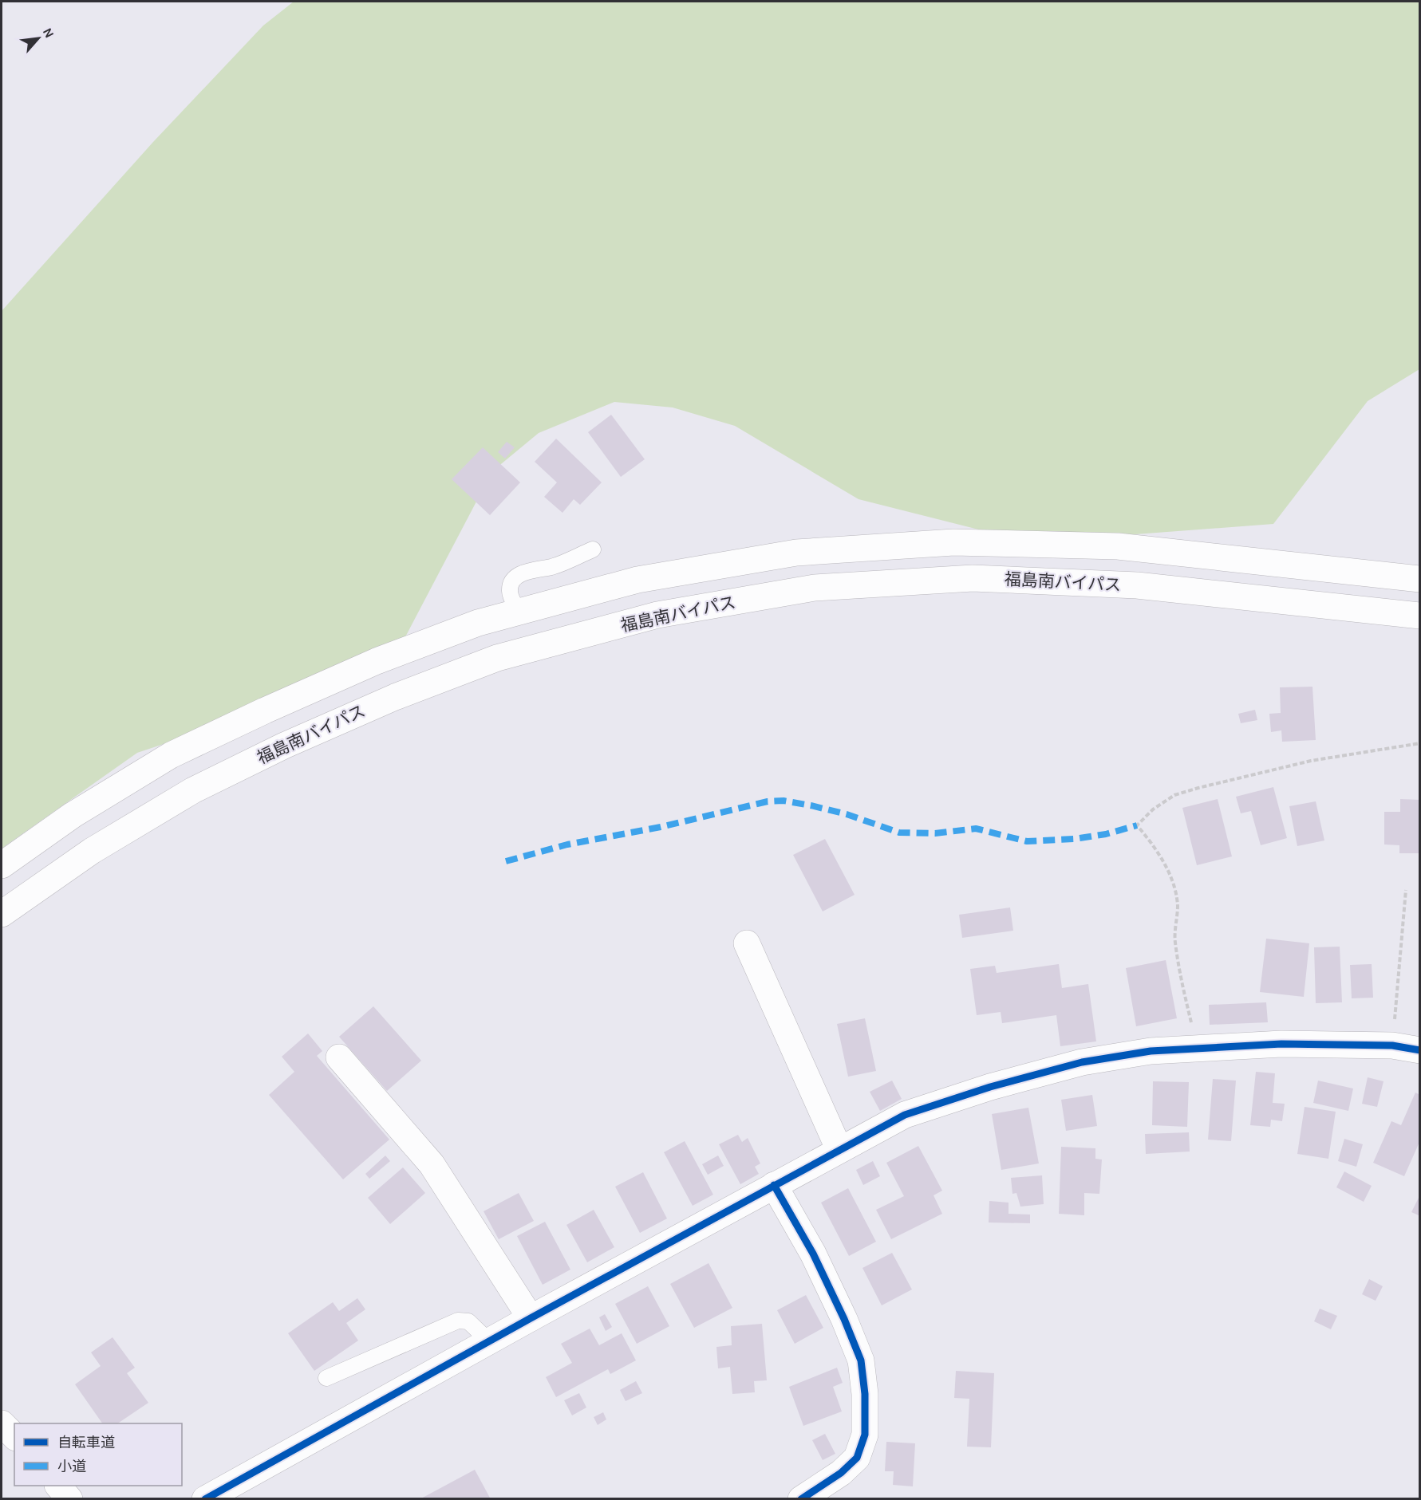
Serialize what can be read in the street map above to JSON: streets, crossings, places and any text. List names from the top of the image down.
{
  "streets": {
    "main road": ["福島南バイパス"]
  },
  "legend": ["自転車道", "小道"],
  "north": "top right"
}
